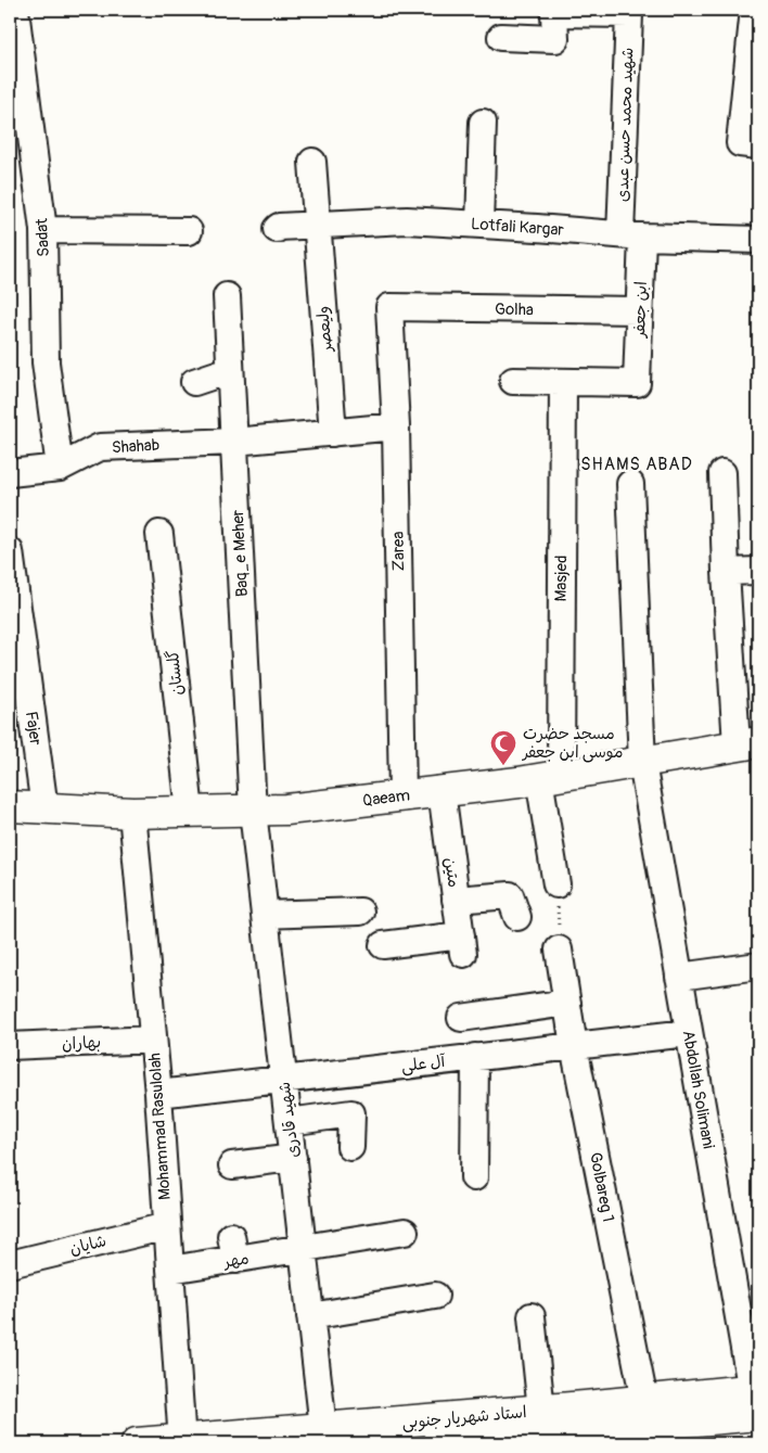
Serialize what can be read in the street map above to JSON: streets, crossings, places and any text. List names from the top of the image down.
{
  "streets": {
    "street": [
      "شهید محمد حسن عبدی",
      "Lotfali Kargar",
      "Sadat",
      "Golha",
      "ابن جعفر",
      "ولیعصر",
      "Shahab",
      "Zarea",
      "Baq_e Meher",
      "Masjed",
      "گلستان",
      "Fajer",
      "Qaeam",
      "متین",
      "بهاران",
      "آل علی",
      "Abdollah Solimani",
      "شهید قادری",
      "Mohammad Rasulolah",
      "Golbareg 1",
      "شایان",
      "مهر",
      "استاد شهریار جنوبی"
    ]
  },
  "crossings": [
    ["شهید محمد حسن عبدی", "Lotfali Kargar"],
    ["شهید محمد حسن عبدی", "ابن جعفر"],
    ["Lotfali Kargar", "ابن جعفر"],
    ["Lotfali Kargar", "ولیعصر"],
    ["Sadat", "Shahab"],
    ["Golha", "ابن جعفر"],
    ["Golha", "Zarea"],
    ["ابن جعفر", "Masjed"],
    ["ولیعصر", "Shahab"],
    ["Shahab", "Baq_e Meher"],
    ["Zarea", "Qaeam"],
    ["Baq_e Meher", "Qaeam"],
    ["Baq_e Meher", "شهید قادری"],
    ["Masjed", "Qaeam"],
    ["گلستان", "Qaeam"],
    ["Fajer", "Qaeam"],
    ["Qaeam", "متین"],
    ["Qaeam", "Abdollah Solimani"],
    ["Qaeam", "شهید قادری"],
    ["Qaeam", "Mohammad Rasulolah"],
    ["بهاران", "Mohammad Rasulolah"],
    ["آل علی", "Abdollah Solimani"],
    ["آل علی", "شهید قادری"],
    ["آل علی", "Mohammad Rasulolah"],
    ["آل علی", "Golbareg 1"],
    ["Abdollah Solimani", "استاد شهریار جنوبی"],
    ["شهید قادری", "مهر"],
    ["شهید قادری", "استاد شهریار جنوبی"],
    ["Mohammad Rasulolah", "شایان"],
    ["Mohammad Rasulolah", "مهر"],
    ["Mohammad Rasulolah", "استاد شهریار جنوبی"],
    ["Golbareg 1", "استاد شهریار جنوبی"]
  ],
  "districts": ["SHAMS ABAD"],
  "places": {
    "mosque": ["مسجد حضرت موسی ابن جعفر"]
  }
}
